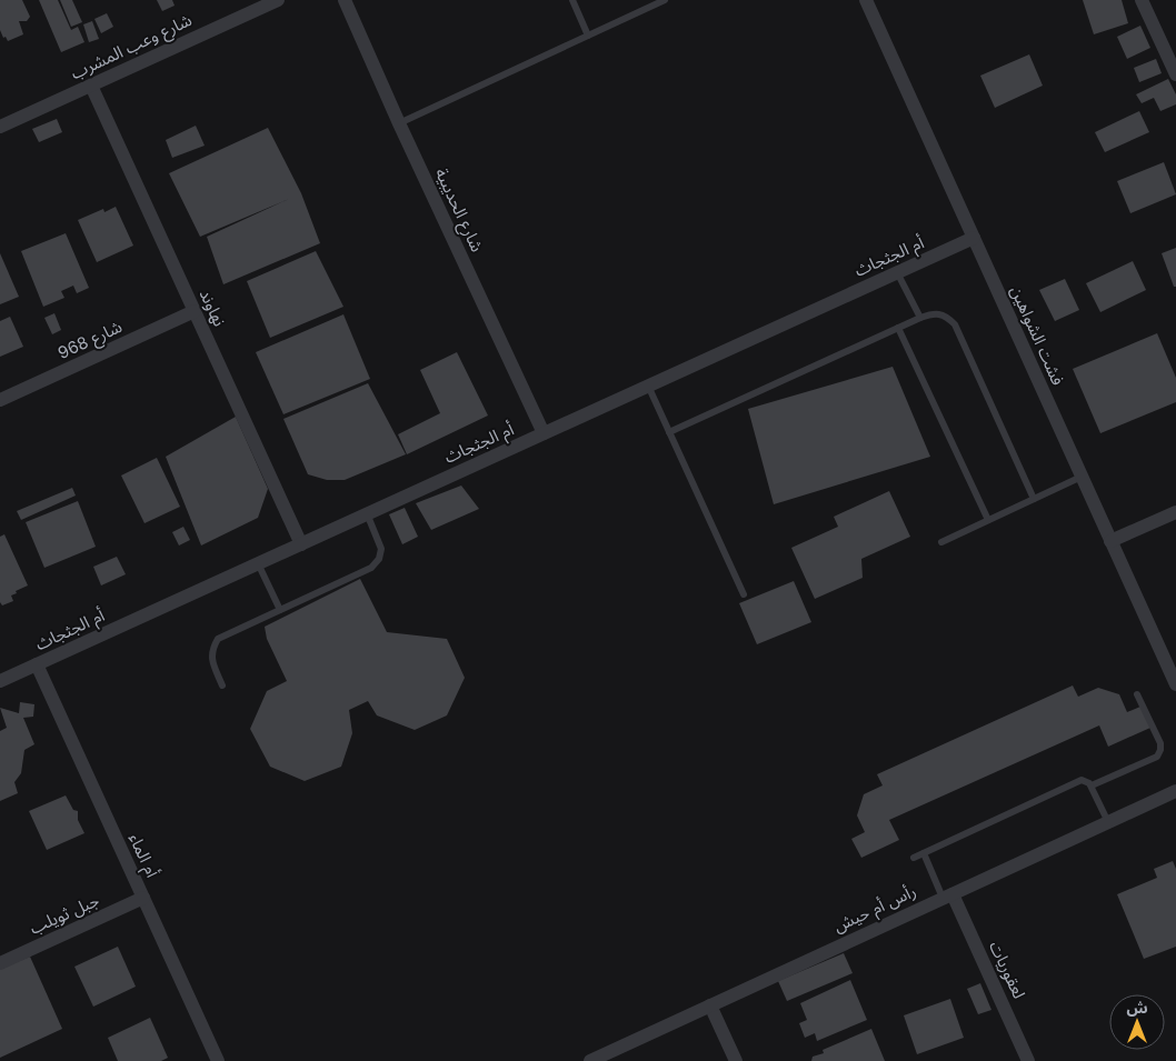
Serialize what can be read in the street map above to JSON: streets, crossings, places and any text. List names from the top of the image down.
{
  "streets": {
    "street": [
      "شارع وعب المشرب",
      "شارع الحديبية",
      "أم الجثجاث",
      "نهاوند",
      "فشت الشواهين",
      "شارع 968",
      "أم الماء",
      "رأس أم حيش",
      "جبل ثويلب",
      "لعقوريات"
    ]
  },
  "crossings": [
    ["شارع وعب المشرب", "نهاوند"],
    ["شارع الحديبية", "أم الجثجاث"],
    ["أم الجثجاث", "نهاوند"],
    ["أم الجثجاث", "فشت الشواهين"],
    ["أم الجثجاث", "أم الماء"],
    ["نهاوند", "شارع 968"],
    ["أم الماء", "جبل ثويلب"],
    ["رأس أم حيش", "لعقوريات"]
  ],
  "north": "top"
}
